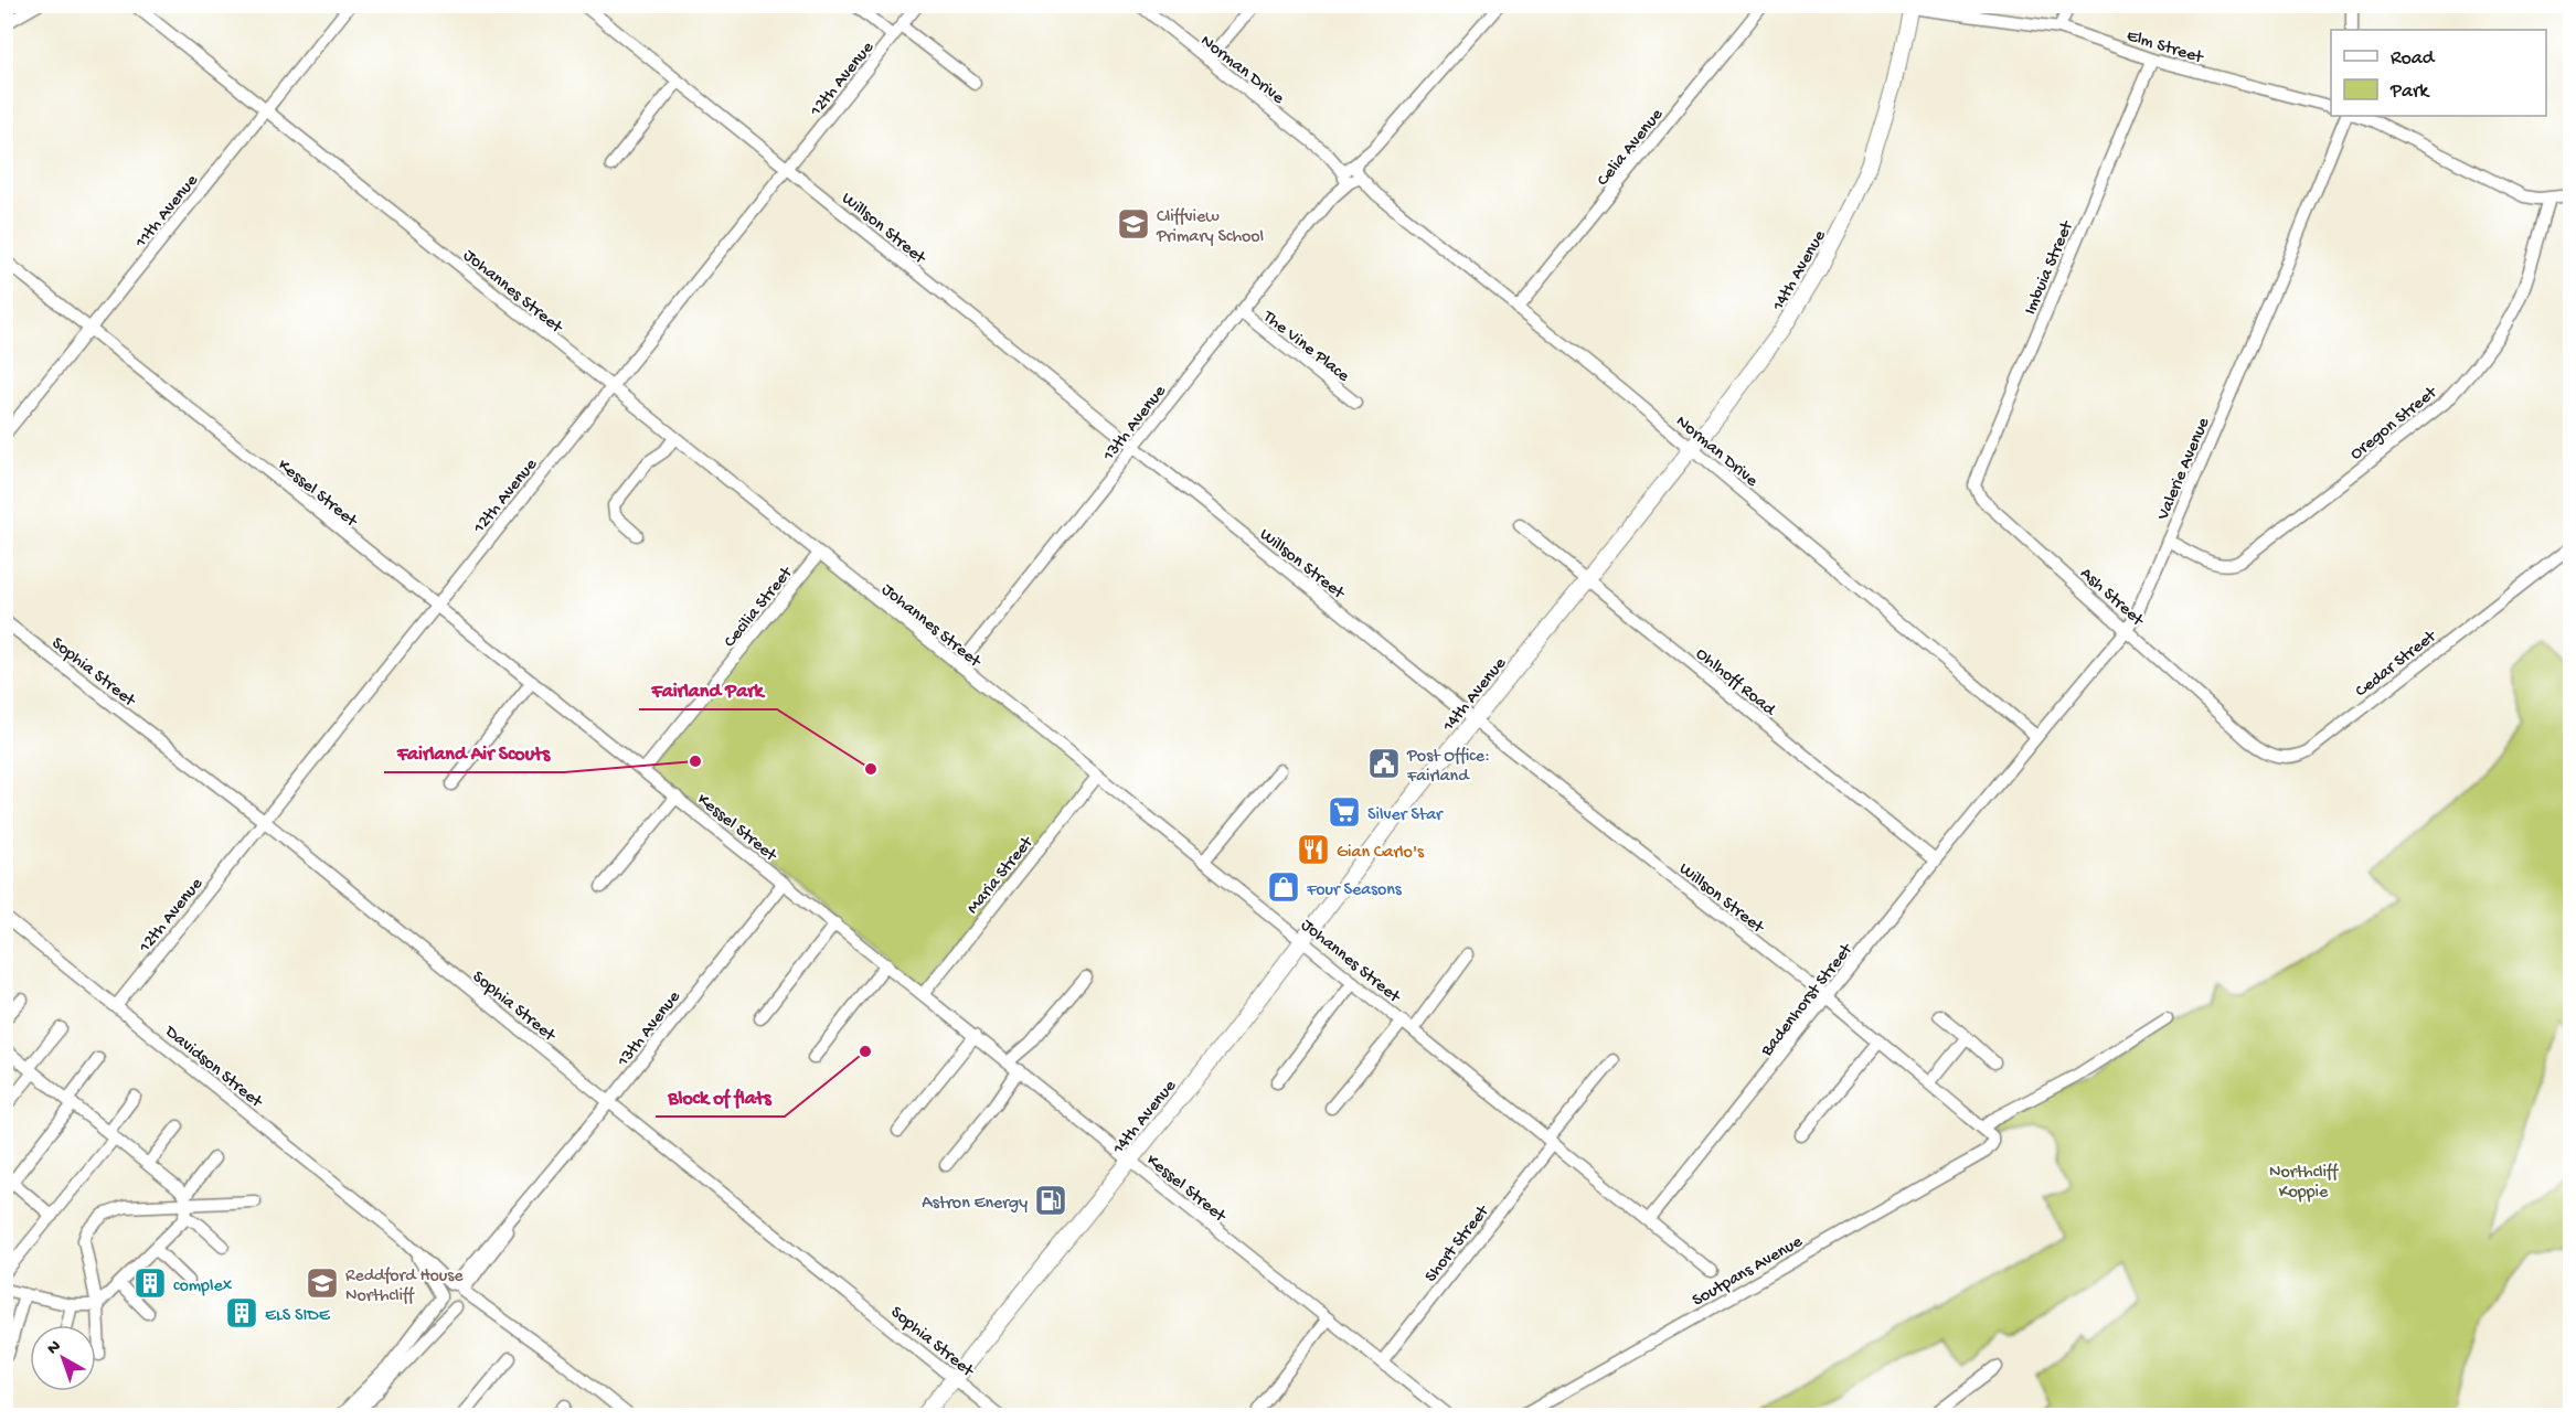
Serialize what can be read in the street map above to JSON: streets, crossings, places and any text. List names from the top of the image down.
{
  "streets": {
    "main road": ["14th Avenue"],
    "street": [
      "Elm Street",
      "Norman Drive",
      "12th Avenue",
      "Celia Avenue",
      "11th Avenue",
      "Willson Street",
      "Imbuia Street",
      "Johannes Street",
      "The Vine Place",
      "13th Avenue",
      "Oregon Street",
      "Valerie Avenue",
      "Kessel Street",
      "Ash Street",
      "Cecilia Street",
      "Cedar Street",
      "Sophia Street",
      "Ohlhoff Road",
      "Maria Street",
      "Badenhorst Street",
      "Davidson Street",
      "Short Street",
      "Soutpans Avenue"
    ]
  },
  "crossings": [
    ["Elm Street", "Imbuia Street"],
    ["Elm Street", "14th Avenue"],
    ["Norman Drive", "Celia Avenue"],
    ["Norman Drive", "14th Avenue"],
    ["Norman Drive", "13th Avenue"],
    ["Norman Drive", "Valerie Avenue"],
    ["12th Avenue", "Willson Street"],
    ["12th Avenue", "Johannes Street"],
    ["12th Avenue", "Kessel Street"],
    ["12th Avenue", "Sophia Street"],
    ["12th Avenue", "Davidson Street"],
    ["11th Avenue", "Johannes Street"],
    ["11th Avenue", "Kessel Street"],
    ["Willson Street", "14th Avenue"],
    ["Willson Street", "13th Avenue"],
    ["Willson Street", "Badenhorst Street"],
    ["Willson Street", "Soutpans Avenue"],
    ["Imbuia Street", "Ash Street"],
    ["14th Avenue", "Johannes Street"],
    ["14th Avenue", "Kessel Street"],
    ["14th Avenue", "Sophia Street"],
    ["14th Avenue", "Ohlhoff Road"],
    ["Johannes Street", "13th Avenue"],
    ["Johannes Street", "Cecilia Street"],
    ["Johannes Street", "Maria Street"],
    ["Johannes Street", "Badenhorst Street"],
    ["Johannes Street", "Short Street"],
    ["The Vine Place", "13th Avenue"],
    ["13th Avenue", "Kessel Street"],
    ["13th Avenue", "Sophia Street"],
    ["13th Avenue", "Davidson Street"],
    ["Oregon Street", "Valerie Avenue"],
    ["Valerie Avenue", "Ash Street"],
    ["Valerie Avenue", "Badenhorst Street"],
    ["Kessel Street", "Cecilia Street"],
    ["Kessel Street", "Maria Street"],
    ["Kessel Street", "Short Street"],
    ["Ash Street", "Cedar Street"],
    ["Ohlhoff Road", "Badenhorst Street"]
  ],
  "parks": ["Northcliff Koppie"],
  "places": {
    "school or university": ["Cliffview Primary School", "Reddford House Northcliff"],
    "other": ["Fairland Air Scouts", "Fairland Park", "Block of flats"],
    "public building": ["Post Office: Fairland"],
    "supermarket": ["Silver Star"],
    "restaurant": ["Gian Carlo's"],
    "shop": ["Four Seasons"],
    "fuel station": ["Astron Energy"],
    "building": ["complex", "ELS SIDE"]
  },
  "legend": ["Road", "Park"],
  "north": "top left"
}
